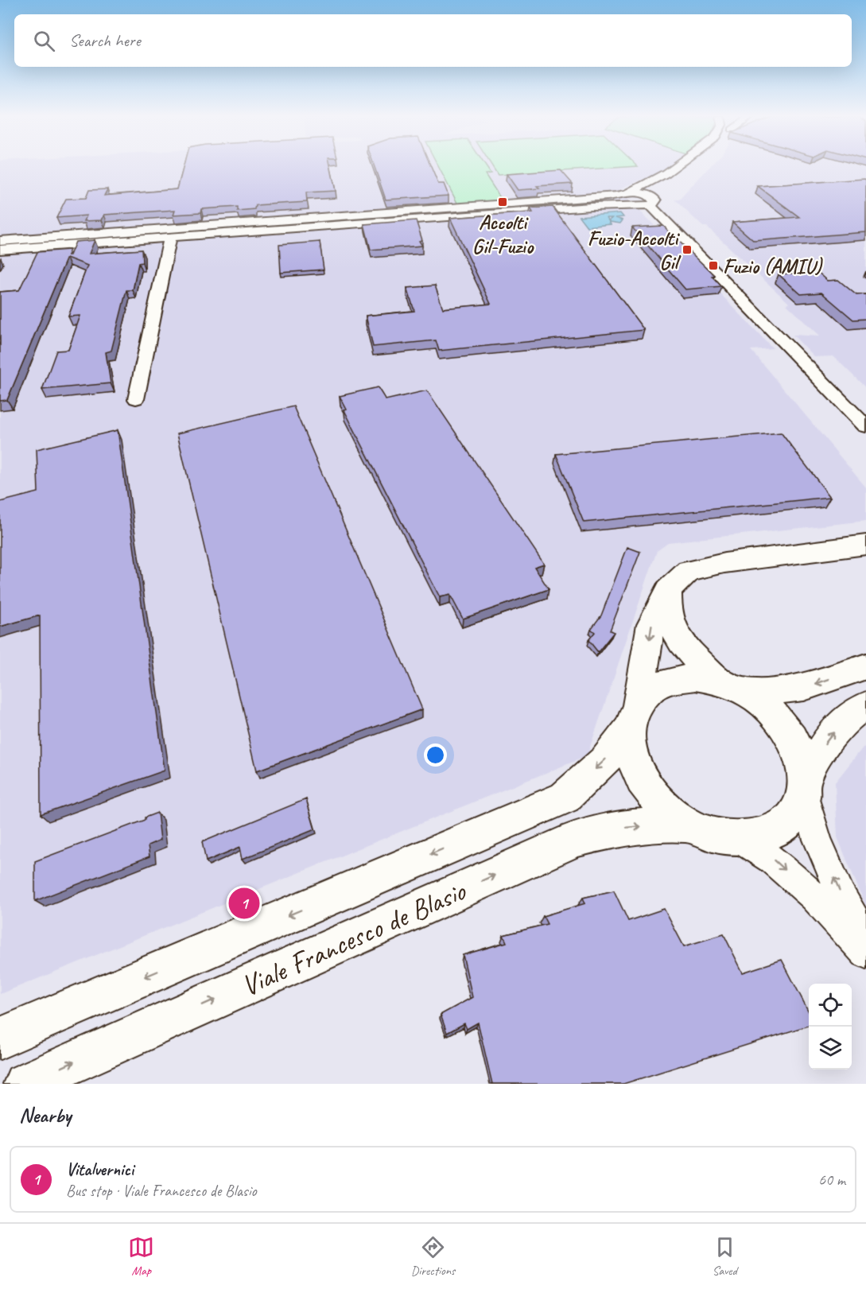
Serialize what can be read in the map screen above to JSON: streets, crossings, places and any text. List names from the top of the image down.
{
  "streets": {
    "street": ["Viale Francesco de Blasio"]
  },
  "places": {
    "transit": ["Accolti Gil-Fuzio", "Fuzio-Accolti Gil", "Fuzio (AMIU)"]
  },
  "page": {
    "search": "Search here",
    "pins": "1",
    "heading": "Nearby",
    "list": [
      {
        "mark": "1",
        "name": "Vitalvernici",
        "note": "Bus stop · Viale Francesco de Blasio",
        "value": "60 m"
      }
    ],
    "nav": ["Map", "Directions", "Saved"]
  }
}
